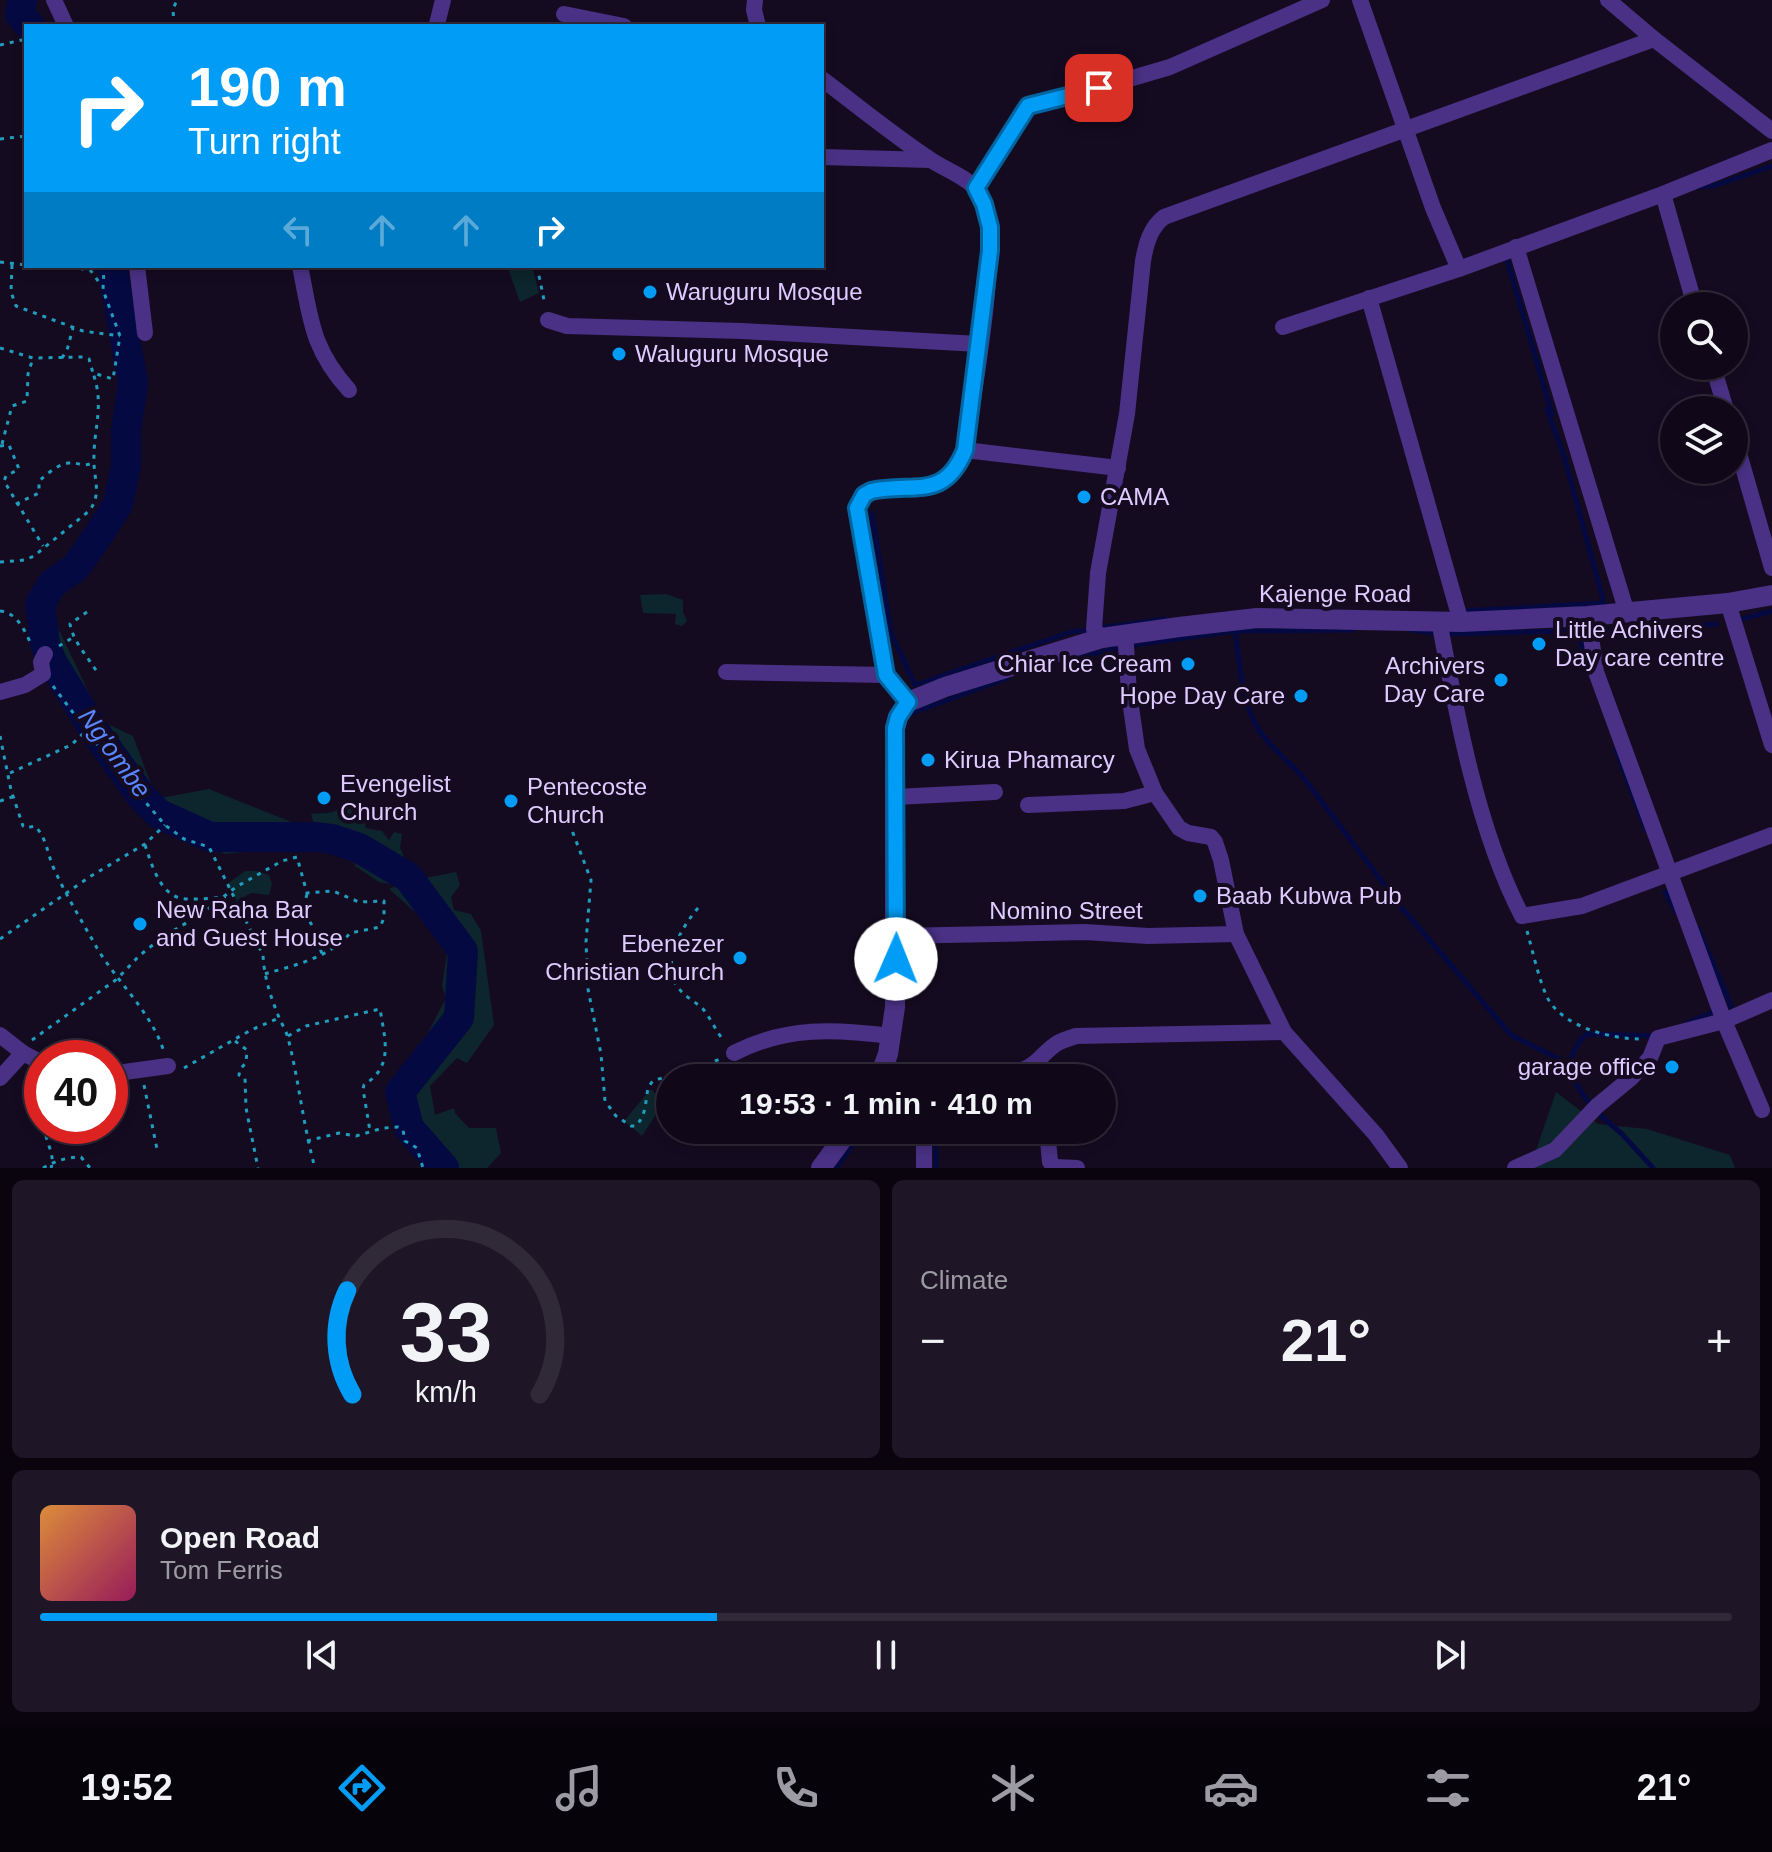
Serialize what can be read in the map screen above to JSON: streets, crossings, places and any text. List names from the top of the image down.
{
  "streets": {
    "street": ["Kajenge Road", "Nomino Street"]
  },
  "water": ["Ng'ombe"],
  "places": [
    "Waruguru Mosque",
    "Waluguru Mosque",
    "CAMA",
    "Little Achivers Day care centre",
    "Chiar Ice Cream",
    "Archivers Day Care",
    "Hope Day Care",
    "Kirua Phamarcy",
    "Evengelist Church",
    "Pentecoste Church",
    "Baab Kubwa Pub",
    "New Raha Bar and Guest House",
    "Ebenezer Christian Church",
    "garage office"
  ],
  "page": {
    "turn": ["190 m", "Turn right"],
    "limit": "40",
    "trip": "19:53 · 1 min · 410 m",
    "tile": "Climate",
    "heat": ["−", "21°", "+"],
    "song": ["Open Road", "Tom Ferris"],
    "tabs": ["19:52", "21°"],
    "gauge": ["33", "km/h"]
  }
}
